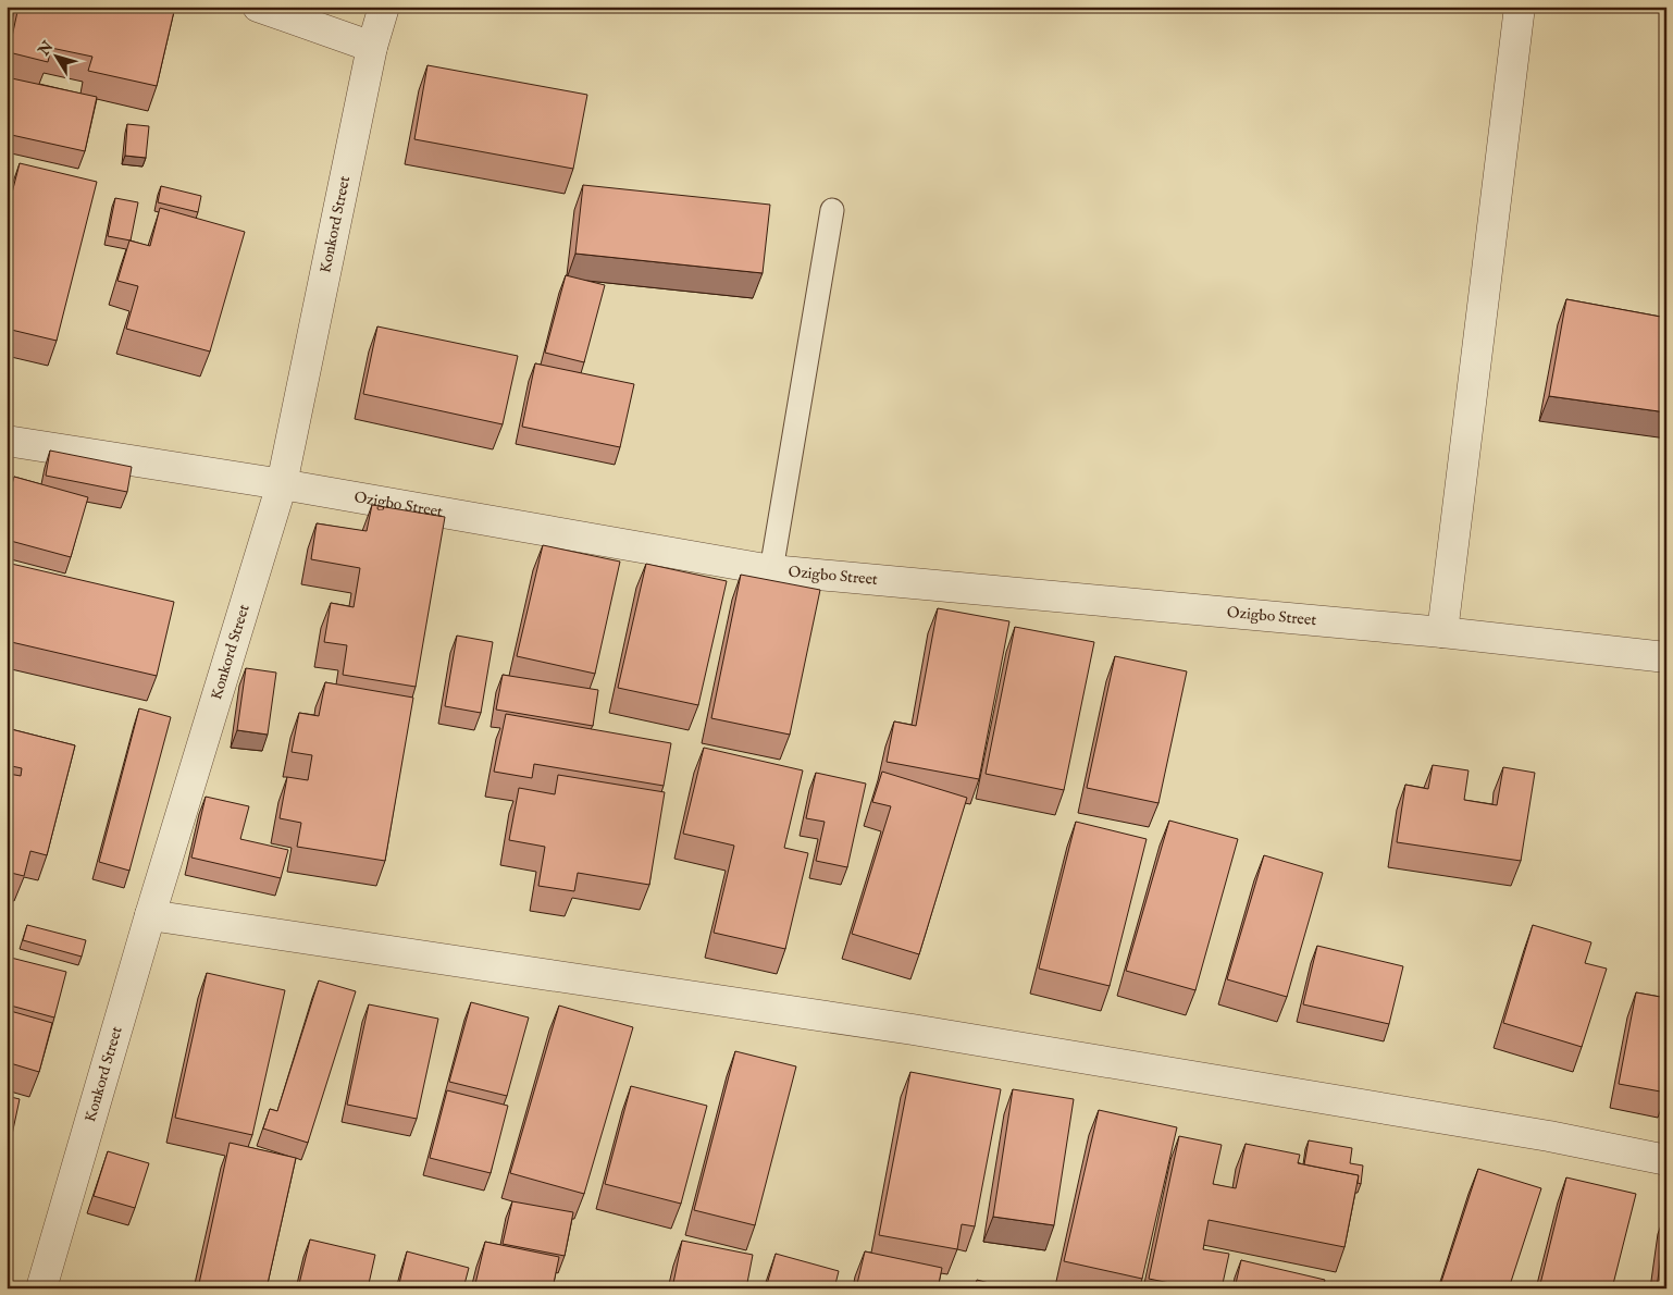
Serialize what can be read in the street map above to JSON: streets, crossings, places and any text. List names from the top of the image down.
{
  "streets": {
    "street": ["Konkord Street", "Ozigbo Street"]
  },
  "crossings": [
    ["Konkord Street", "Ozigbo Street"]
  ],
  "north": "top left"
}
